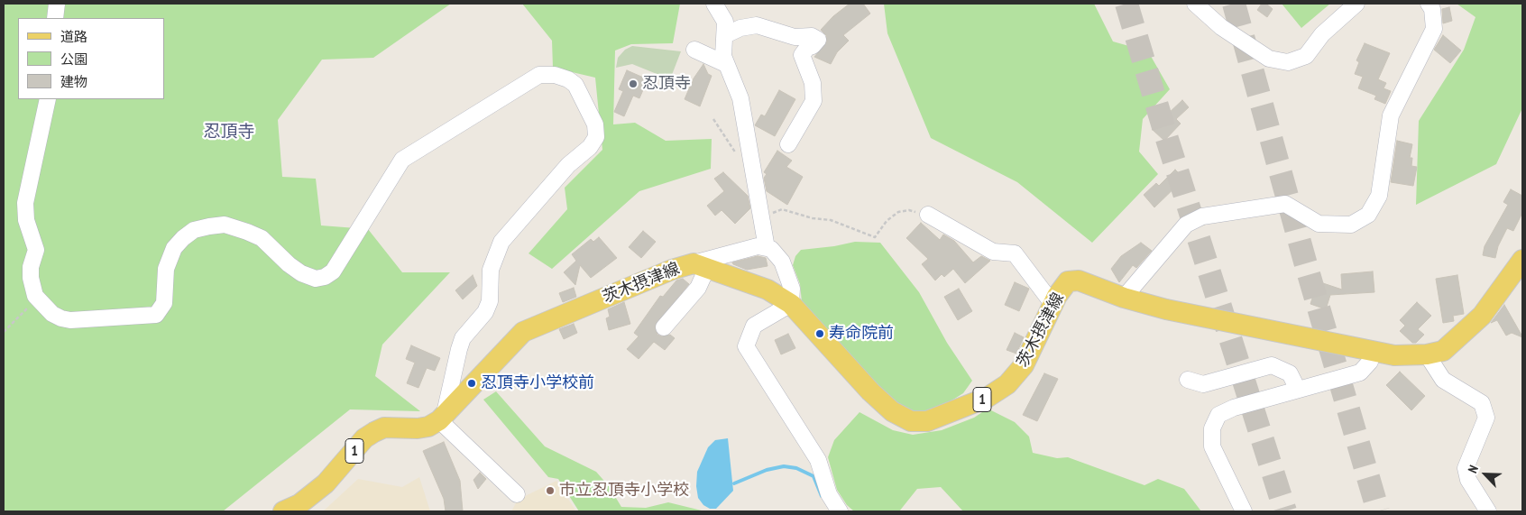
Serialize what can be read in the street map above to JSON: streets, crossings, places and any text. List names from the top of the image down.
{
  "streets": {
    "main road": ["茨木摂津線", "1"]
  },
  "districts": ["忍頂寺"],
  "places": [
    "忍頂寺",
    "寿命院前",
    "忍頂寺小学校前",
    "市立忍頂寺小学校"
  ],
  "legend": ["道路", "公園", "建物"],
  "north": "top left"
}
